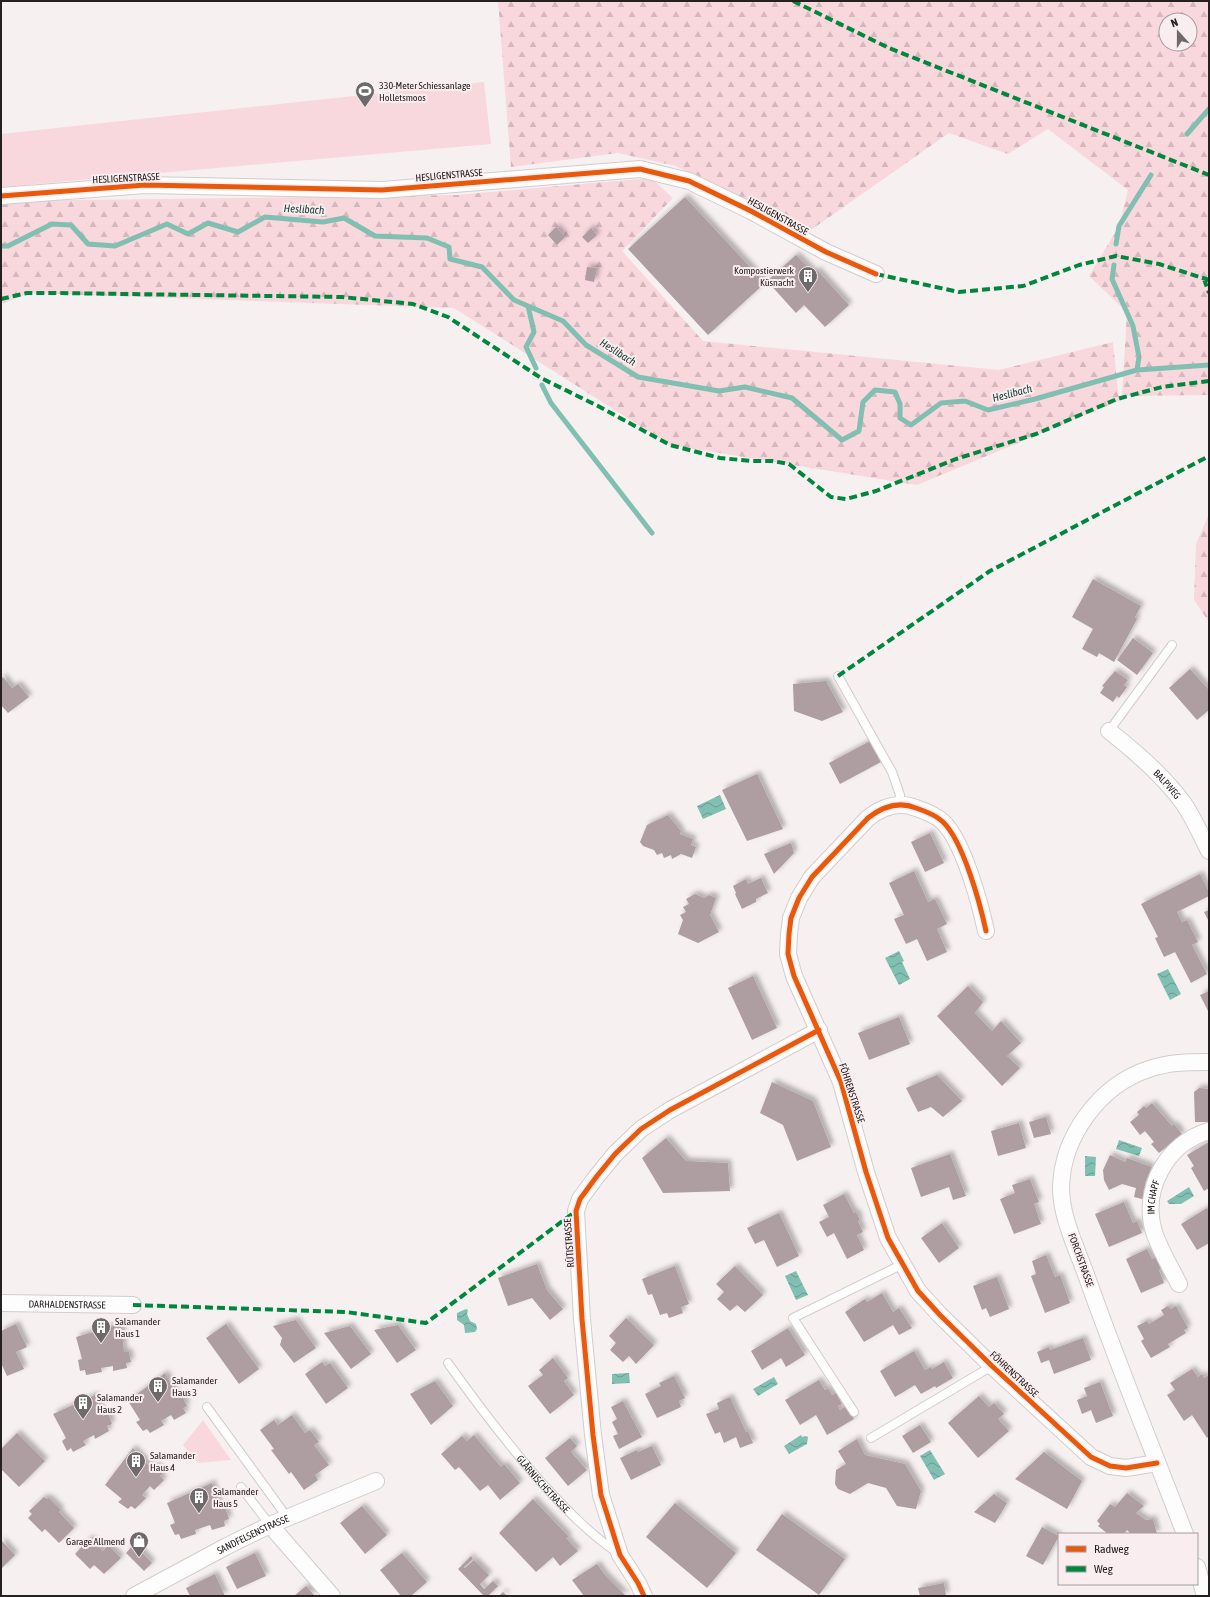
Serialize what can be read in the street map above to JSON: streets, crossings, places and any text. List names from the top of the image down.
{
  "streets": {
    "street": [
      "HESLIGENSTRASSE",
      "BALPWEG",
      "FÖHRENSTRASSE",
      "IM CHAPF",
      "RÜTISTRASSE",
      "FORCHSTRASSE",
      "DARHALDENSTRASSE",
      "GLÄRNISCHSTRASSE",
      "SANDFELSENSTRASSE"
    ]
  },
  "crossings": [
    ["FÖHRENSTRASSE", "RÜTISTRASSE"],
    ["FÖHRENSTRASSE", "FORCHSTRASSE"],
    ["RÜTISTRASSE", "GLÄRNISCHSTRASSE"]
  ],
  "water": ["Heslibach"],
  "places": {
    "sports": ["330-Meter Schiessanlage Holletsmoos"],
    "building": [
      "Kompostierwerk Küsnacht",
      "Salamander Haus 1",
      "Salamander Haus 3",
      "Salamander Haus 2",
      "Salamander Haus 4",
      "Salamander Haus 5"
    ],
    "shop": ["Garage Allmend"]
  },
  "legend": ["Radweg", "Weg"],
  "north": "top"
}
